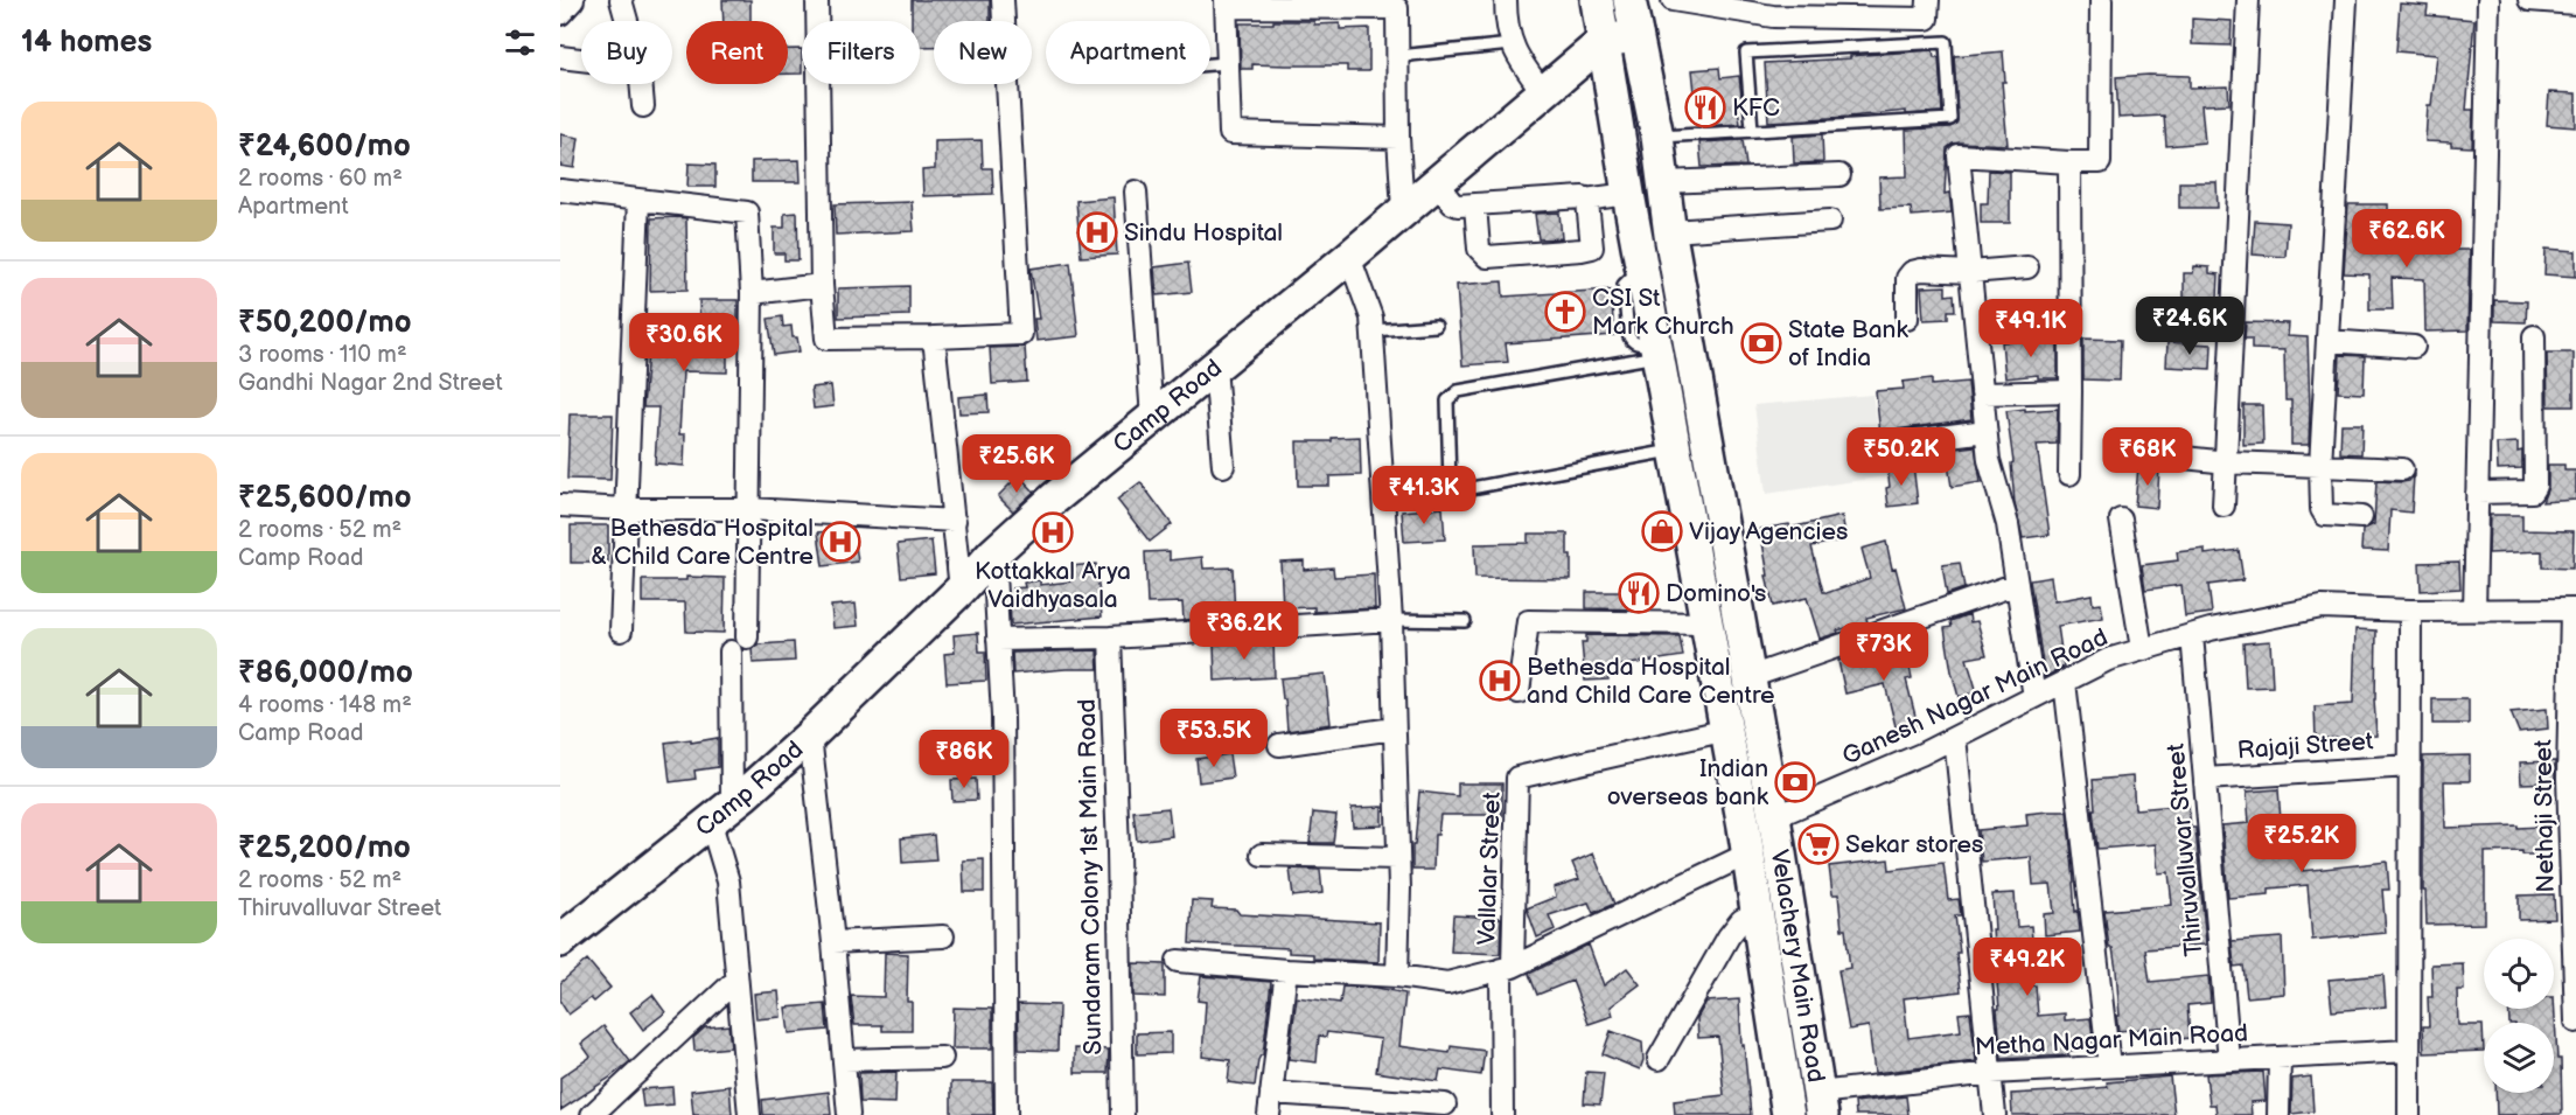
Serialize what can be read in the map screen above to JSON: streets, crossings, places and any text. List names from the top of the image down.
{
  "streets": {
    "main road": ["Camp Road", "Velachery Main Road"],
    "street": [
      "Ganesh Nagar Main Road",
      "Rajaji Street",
      "Nethaji Street",
      "Thiruvalluvar Street",
      "Vallalar Street",
      "Sundaram Colony 1st Main Road",
      "Metha Nagar Main Road"
    ]
  },
  "crossings": [
    ["Camp Road", "Velachery Main Road"],
    ["Ganesh Nagar Main Road", "Nethaji Street"],
    ["Ganesh Nagar Main Road", "Thiruvalluvar Street"],
    ["Ganesh Nagar Main Road", "Velachery Main Road"],
    ["Rajaji Street", "Thiruvalluvar Street"],
    ["Thiruvalluvar Street", "Metha Nagar Main Road"],
    ["Velachery Main Road", "Metha Nagar Main Road"]
  ],
  "places": {
    "restaurant": ["KFC", "Domino's"],
    "hospital": [
      "Sindu Hospital",
      "Kottakkal Arya Vaidhyasala",
      "Bethesda Hospital & Child Care Centre",
      "Bethesda Hospital and Child Care Centre"
    ],
    "church": ["CSI St Mark Church"],
    "bank": ["State Bank of India", "Indian overseas bank"],
    "shop": ["Vijay Agencies"],
    "supermarket": ["Sekar stores"]
  },
  "page": {
    "heading": "14 homes",
    "chip": [
      "Buy",
      "Rent",
      "Filters",
      "New",
      "Apartment"
    ],
    "list": [
      {
        "name": "₹24,600/mo",
        "note": "2 rooms · 60 m² · Apartment"
      },
      {
        "name": "₹50,200/mo",
        "note": "3 rooms · 110 m² · Gandhi Nagar 2nd Street"
      },
      {
        "name": "₹25,600/mo",
        "note": "2 rooms · 52 m² · Camp Road"
      },
      {
        "name": "₹86,000/mo",
        "note": "4 rooms · 148 m² · Camp Road"
      },
      {
        "name": "₹25,200/mo",
        "note": "2 rooms · 52 m² · Thiruvalluvar Street"
      }
    ],
    "price": [
      "₹62.6K",
      "₹24.6K",
      "₹49.1K",
      "₹30.6K",
      "₹50.2K",
      "₹68K",
      "₹25.6K",
      "₹41.3K",
      "₹36.2K",
      "₹73K",
      "₹53.5K",
      "₹86K",
      "₹25.2K",
      "₹49.2K"
    ]
  }
}
